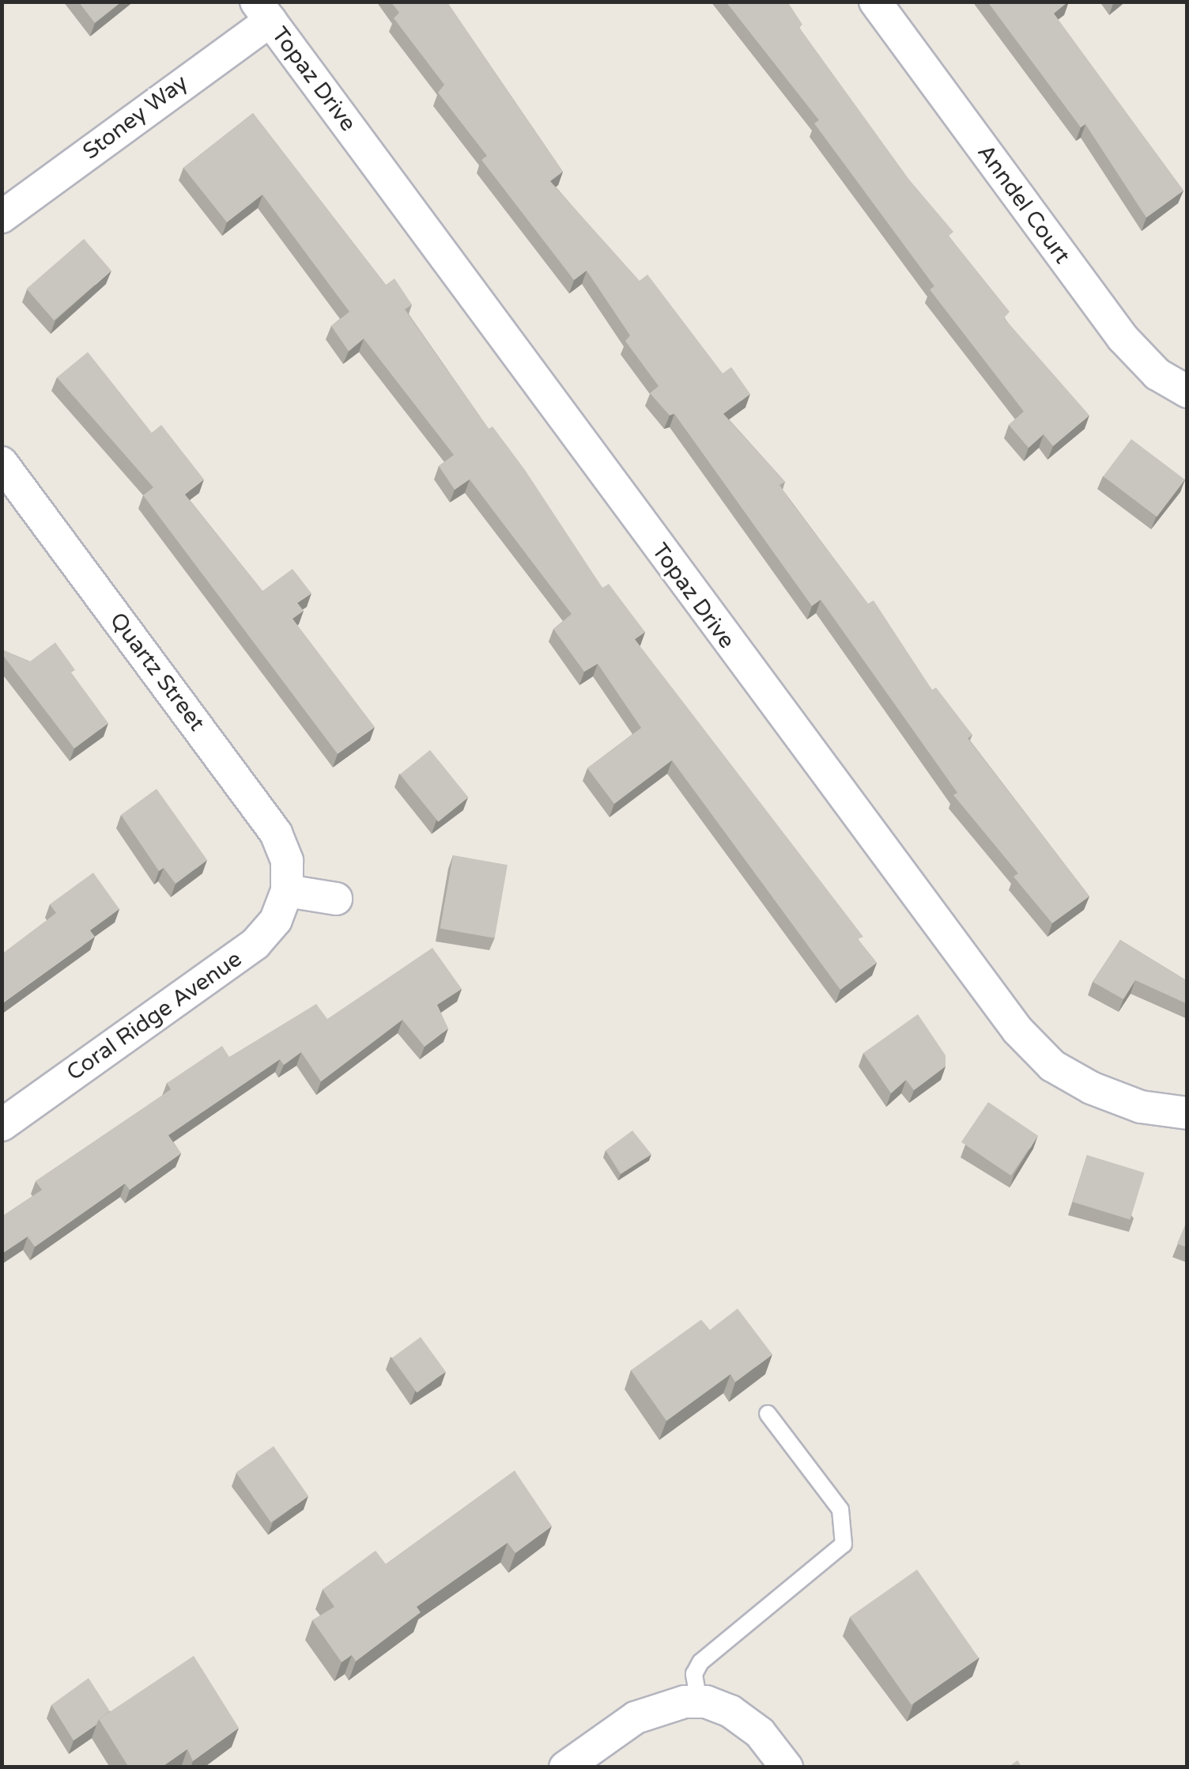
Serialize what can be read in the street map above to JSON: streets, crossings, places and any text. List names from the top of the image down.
{
  "streets": {
    "street": [
      "Topaz Drive",
      "Stoney Way",
      "Anndel Court",
      "Quartz Street",
      "Coral Ridge Avenue"
    ]
  },
  "crossings": [
    ["Topaz Drive", "Stoney Way"],
    ["Quartz Street", "Coral Ridge Avenue"]
  ]
}
